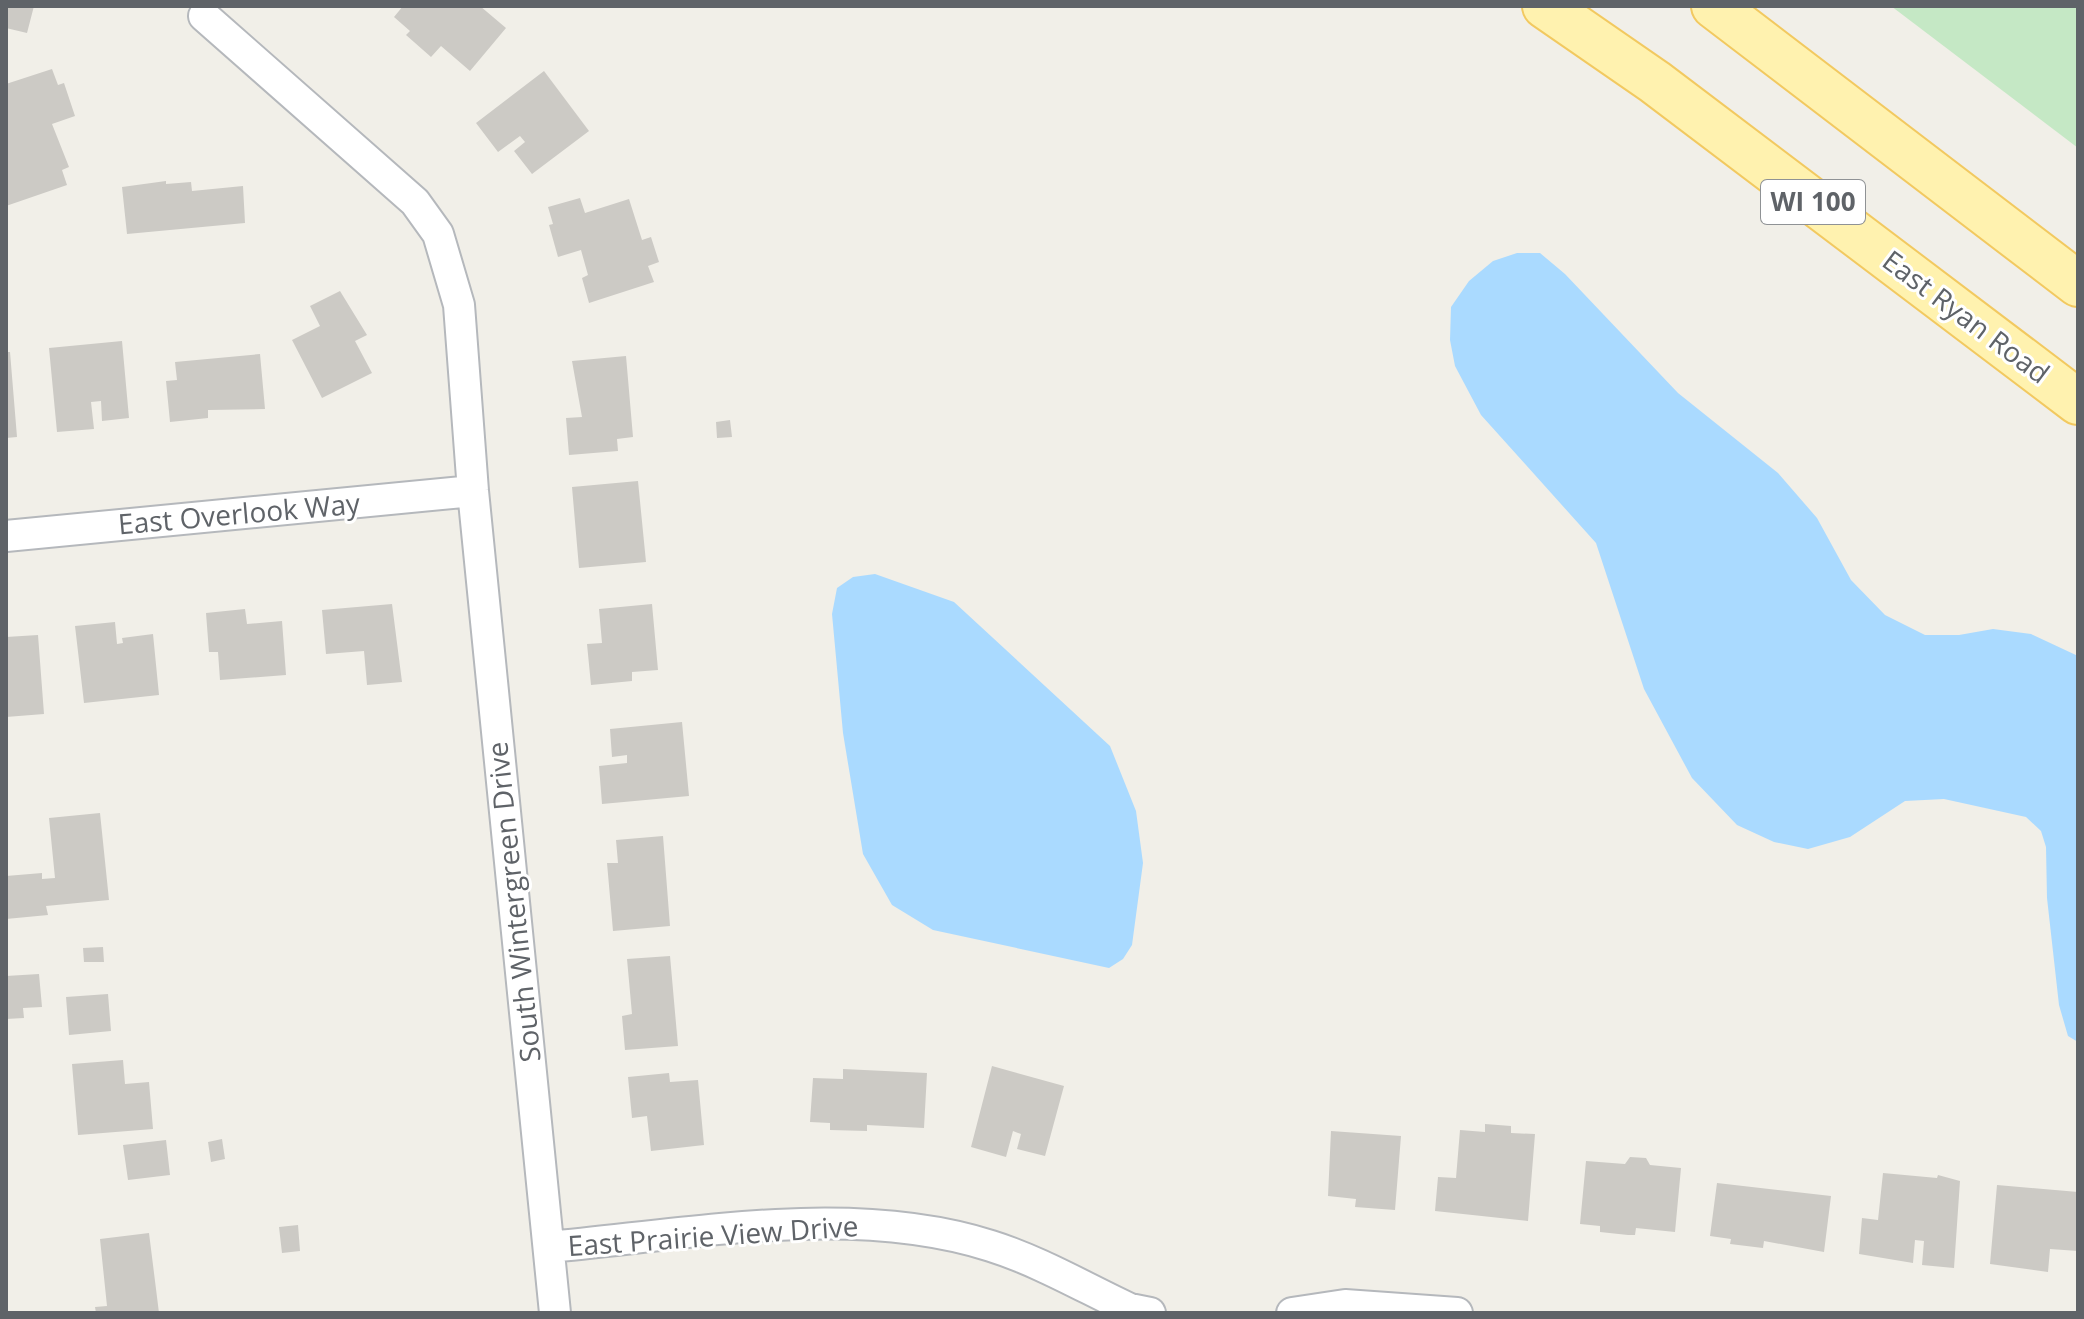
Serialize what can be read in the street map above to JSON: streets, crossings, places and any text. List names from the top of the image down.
{
  "streets": {
    "main road": ["WI 100", "East Ryan Road"],
    "street": ["East Overlook Way", "South Wintergreen Drive", "East Prairie View Drive"]
  },
  "crossings": [
    ["East Overlook Way", "South Wintergreen Drive"],
    ["South Wintergreen Drive", "East Prairie View Drive"]
  ]
}
